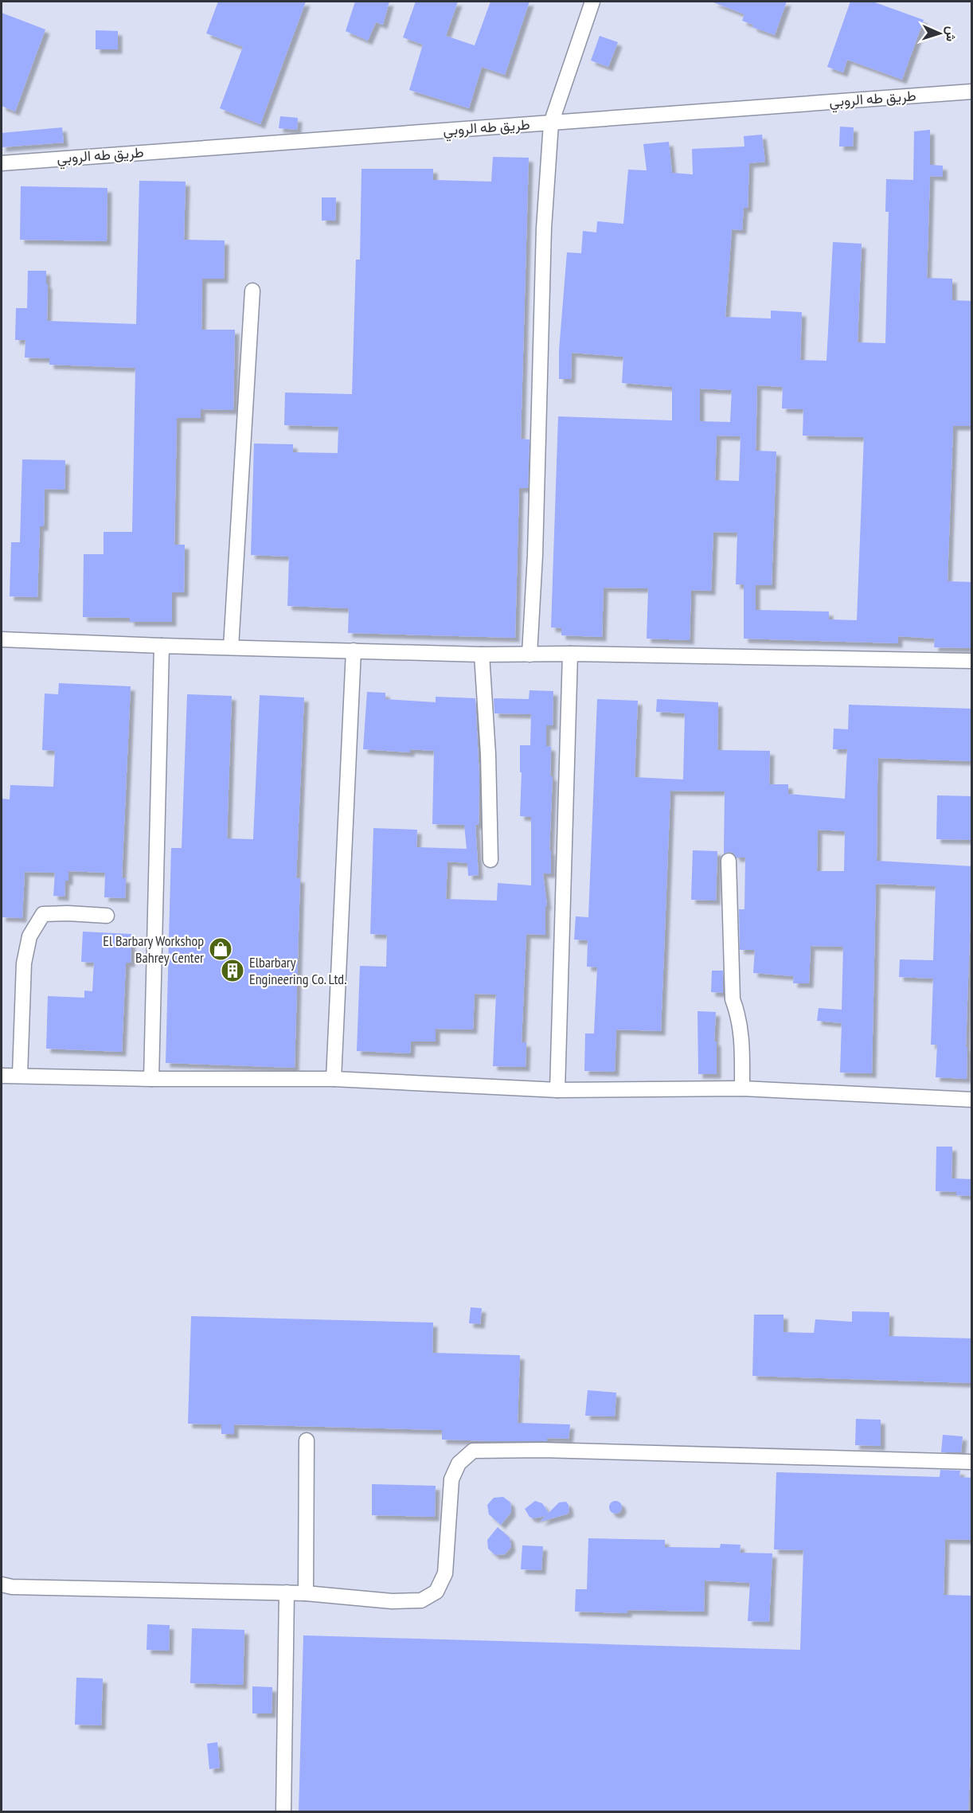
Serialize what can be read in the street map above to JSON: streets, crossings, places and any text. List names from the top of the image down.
{
  "streets": {
    "street": ["طريق طه الروبي"]
  },
  "places": {
    "shop": ["El Barbary Workshop Bahrey Center"],
    "building": ["Elbarbary Engineering Co. Ltd."]
  },
  "north": "right"
}
